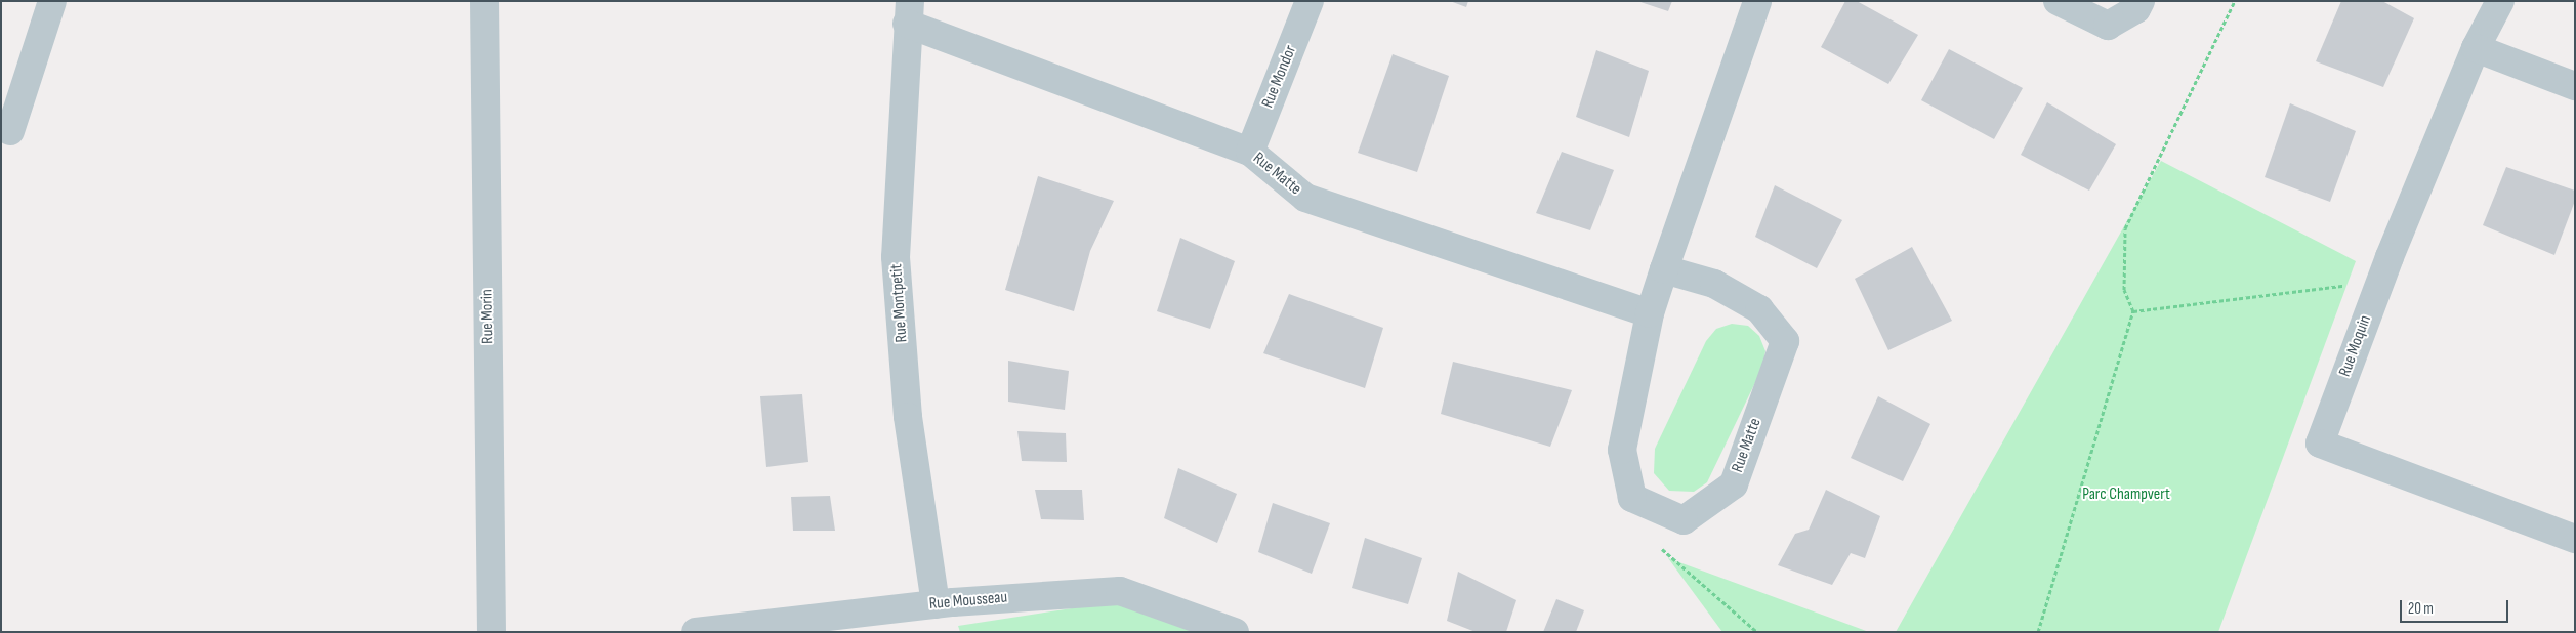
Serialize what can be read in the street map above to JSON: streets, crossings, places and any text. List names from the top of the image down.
{
  "streets": {
    "street": [
      "Rue Mondor",
      "Rue Matte",
      "Rue Montpetit",
      "Rue Morin",
      "Rue Moquin",
      "Rue Mousseau"
    ]
  },
  "crossings": [
    ["Rue Mondor", "Rue Matte"],
    ["Rue Matte", "Rue Montpetit"],
    ["Rue Montpetit", "Rue Mousseau"]
  ],
  "parks": ["Parc Champvert"],
  "scale_bar": "20 m"
}
